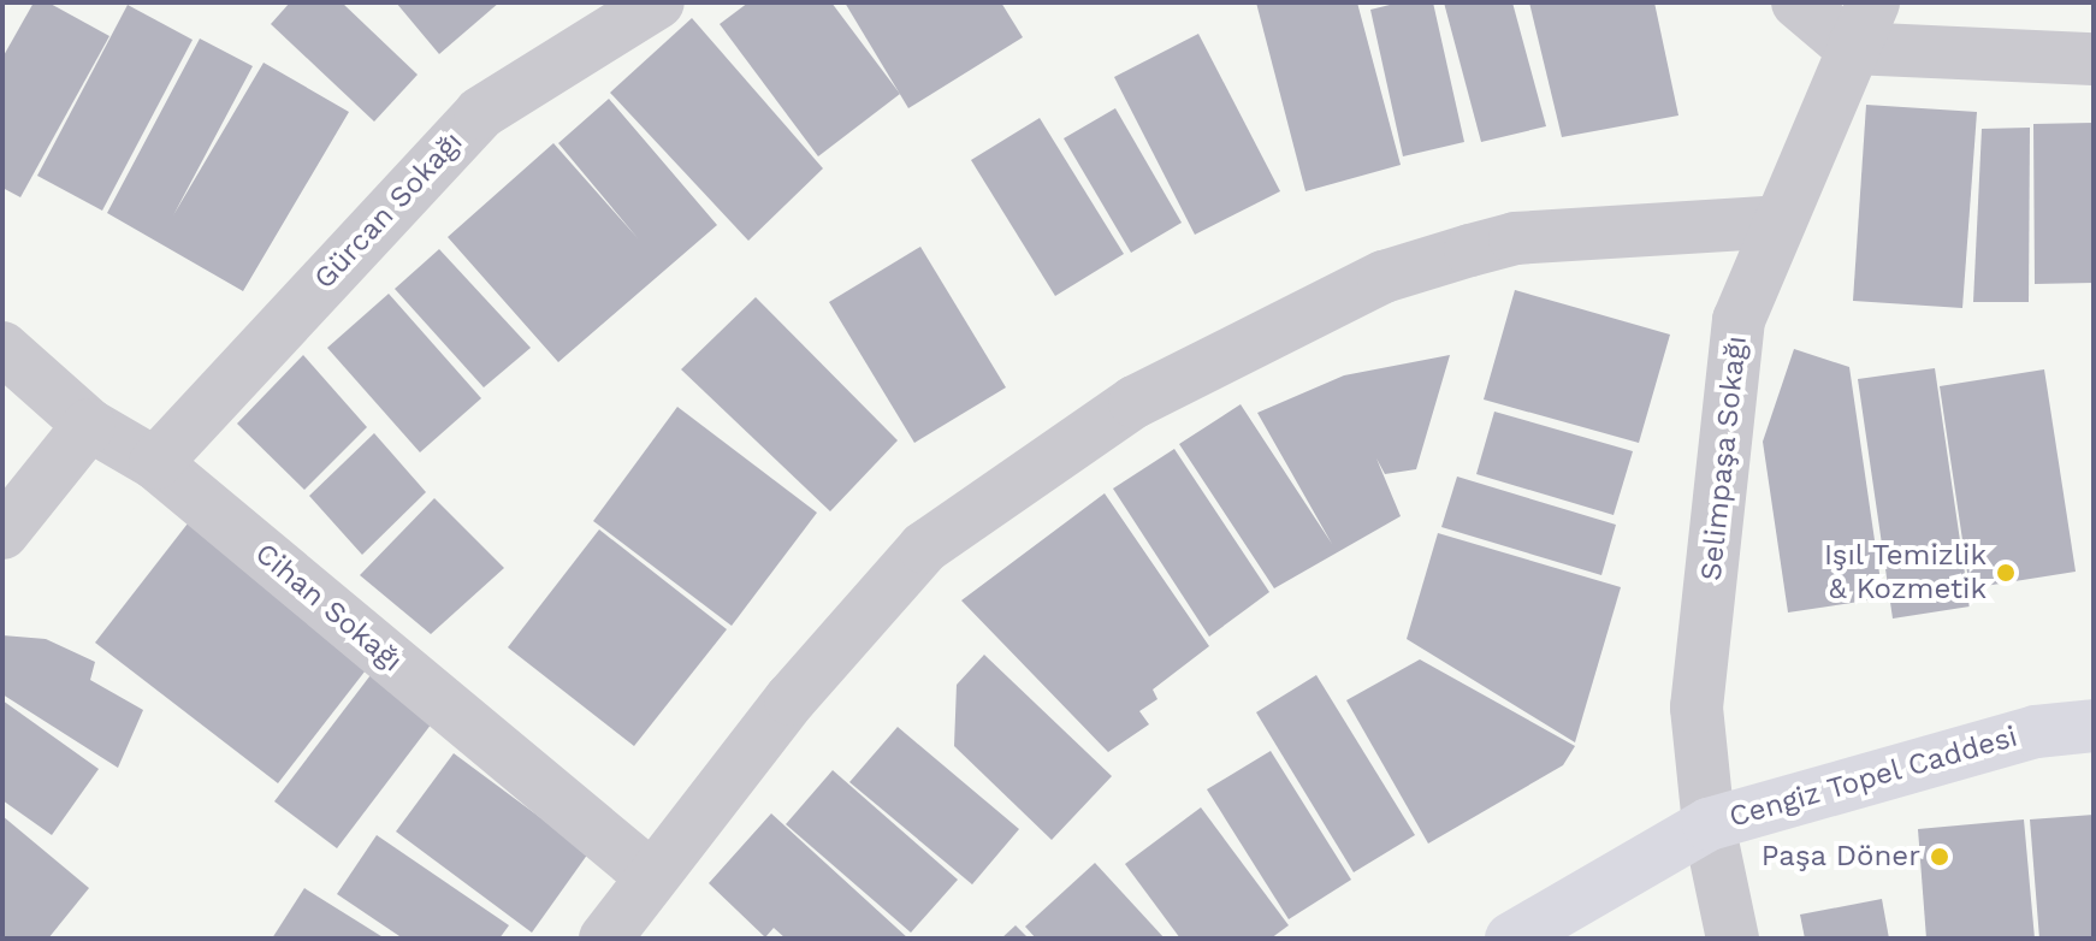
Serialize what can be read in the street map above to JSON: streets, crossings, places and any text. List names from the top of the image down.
{
  "streets": {
    "main road": ["Cengiz Topel Caddesi"],
    "street": ["Gürcan Sokağı", "Selimpaşa Sokağı", "Cihan Sokağı"]
  },
  "crossings": [
    ["Gürcan Sokağı", "Cihan Sokağı"],
    ["Selimpaşa Sokağı", "Cengiz Topel Caddesi"]
  ],
  "places": ["Işıl Temizlik & Kozmetik", "Paşa Döner"]
}
